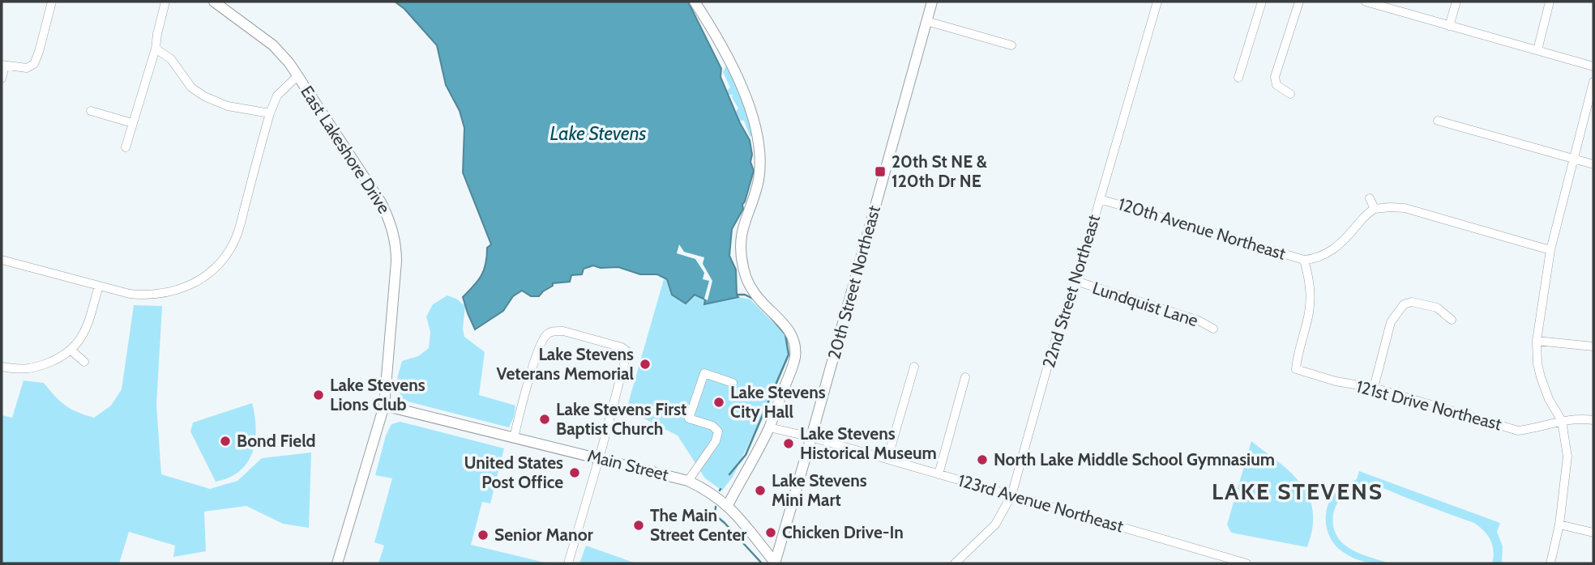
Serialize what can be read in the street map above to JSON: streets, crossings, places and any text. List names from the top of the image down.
{
  "streets": {
    "main road": ["East Lakeshore Drive", "20th Street Northeast", "Main Street"],
    "street": [
      "120th Avenue Northeast",
      "22nd Street Northeast",
      "Lundquist Lane",
      "121st Drive Northeast",
      "123rd Avenue Northeast"
    ]
  },
  "crossings": [
    ["East Lakeshore Drive", "Main Street"],
    ["120th Avenue Northeast", "22nd Street Northeast"],
    ["120th Avenue Northeast", "121st Drive Northeast"],
    ["20th Street Northeast", "Main Street"],
    ["20th Street Northeast", "123rd Avenue Northeast"],
    ["22nd Street Northeast", "Lundquist Lane"],
    ["22nd Street Northeast", "123rd Avenue Northeast"]
  ],
  "districts": ["LAKE STEVENS"],
  "water": ["Lake Stevens"],
  "places": {
    "transit": ["20th St NE & 120th Dr NE"],
    "other": [
      "Lake Stevens Veterans Memorial",
      "Lake Stevens Lions Club",
      "Lake Stevens City Hall",
      "Lake Stevens First Baptist Church",
      "Bond Field",
      "Lake Stevens Historical Museum",
      "North Lake Middle School Gymnasium",
      "United States Post Office",
      "Lake Stevens Mini Mart",
      "The Main Street Center",
      "Chicken Drive-In",
      "Senior Manor"
    ]
  }
}
